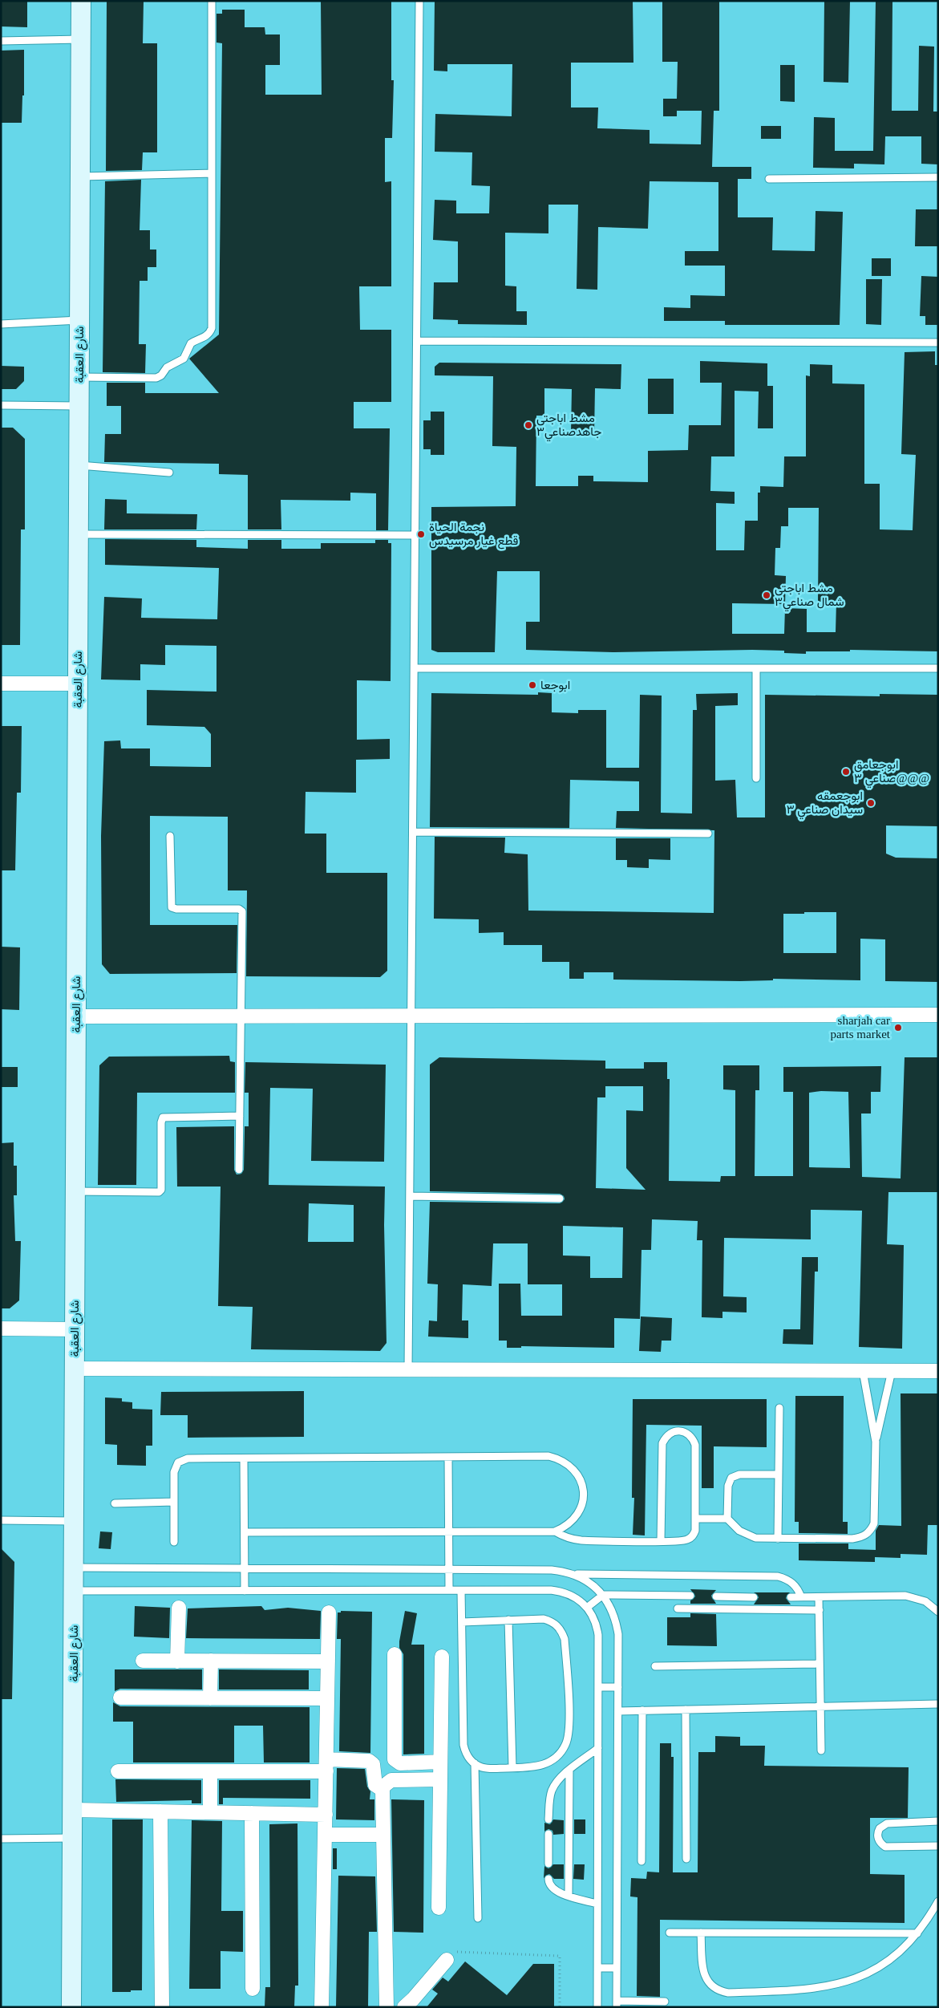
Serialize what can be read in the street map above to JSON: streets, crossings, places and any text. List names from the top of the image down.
{
  "streets": {
    "street": ["شارع العقبة"]
  },
  "places": [
    "مشط اباجتي جاهدصناعي٣",
    "نجمة الحياة قطع غيار مرسيدس",
    "مشط اباجتي شمال صناعي٣",
    "ابوجعا",
    "ابوجعامق صناعي ٣@@@",
    "ابوجعمقه سيدان صناعي ٣",
    "sharjah car parts market"
  ]
}
